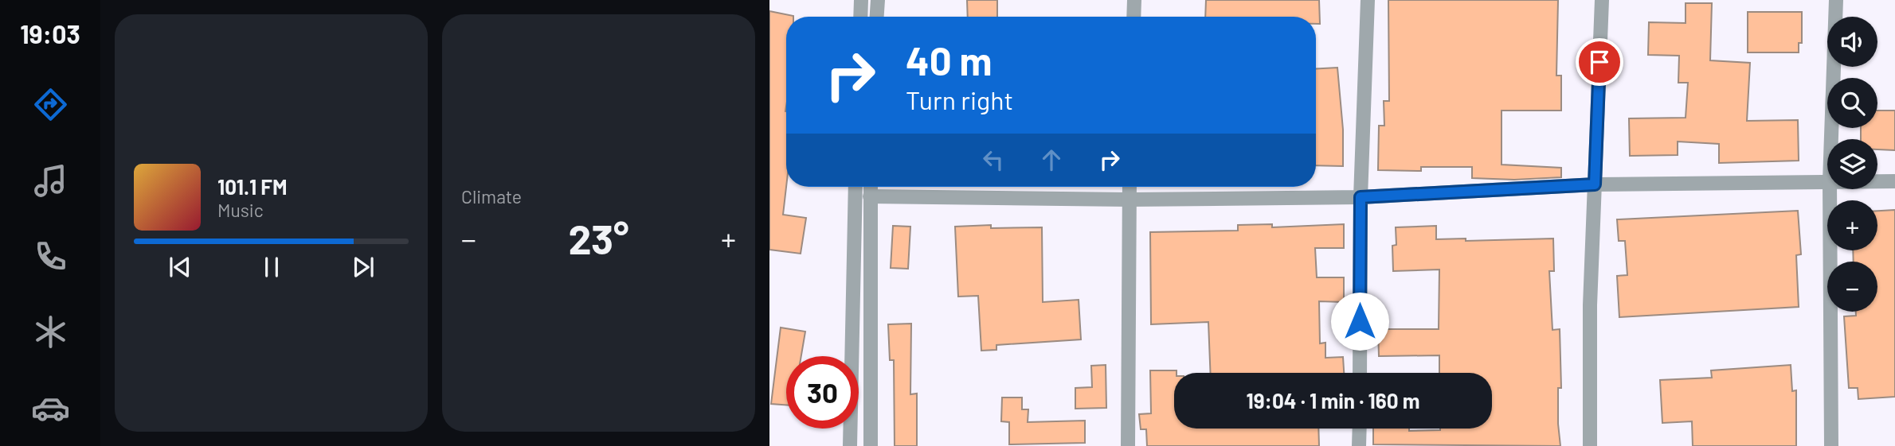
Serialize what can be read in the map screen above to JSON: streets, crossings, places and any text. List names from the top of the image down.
{
  "page": {
    "tabs": "19:03",
    "tile": "Climate",
    "map_buttons": ["+", "−"],
    "turn": ["40 m", "Turn right"],
    "song": ["101.1 FM", "Music"],
    "heat": ["−", "23°", "+"],
    "limit": "30",
    "trip": "19:04 · 1 min · 160 m"
  }
}
